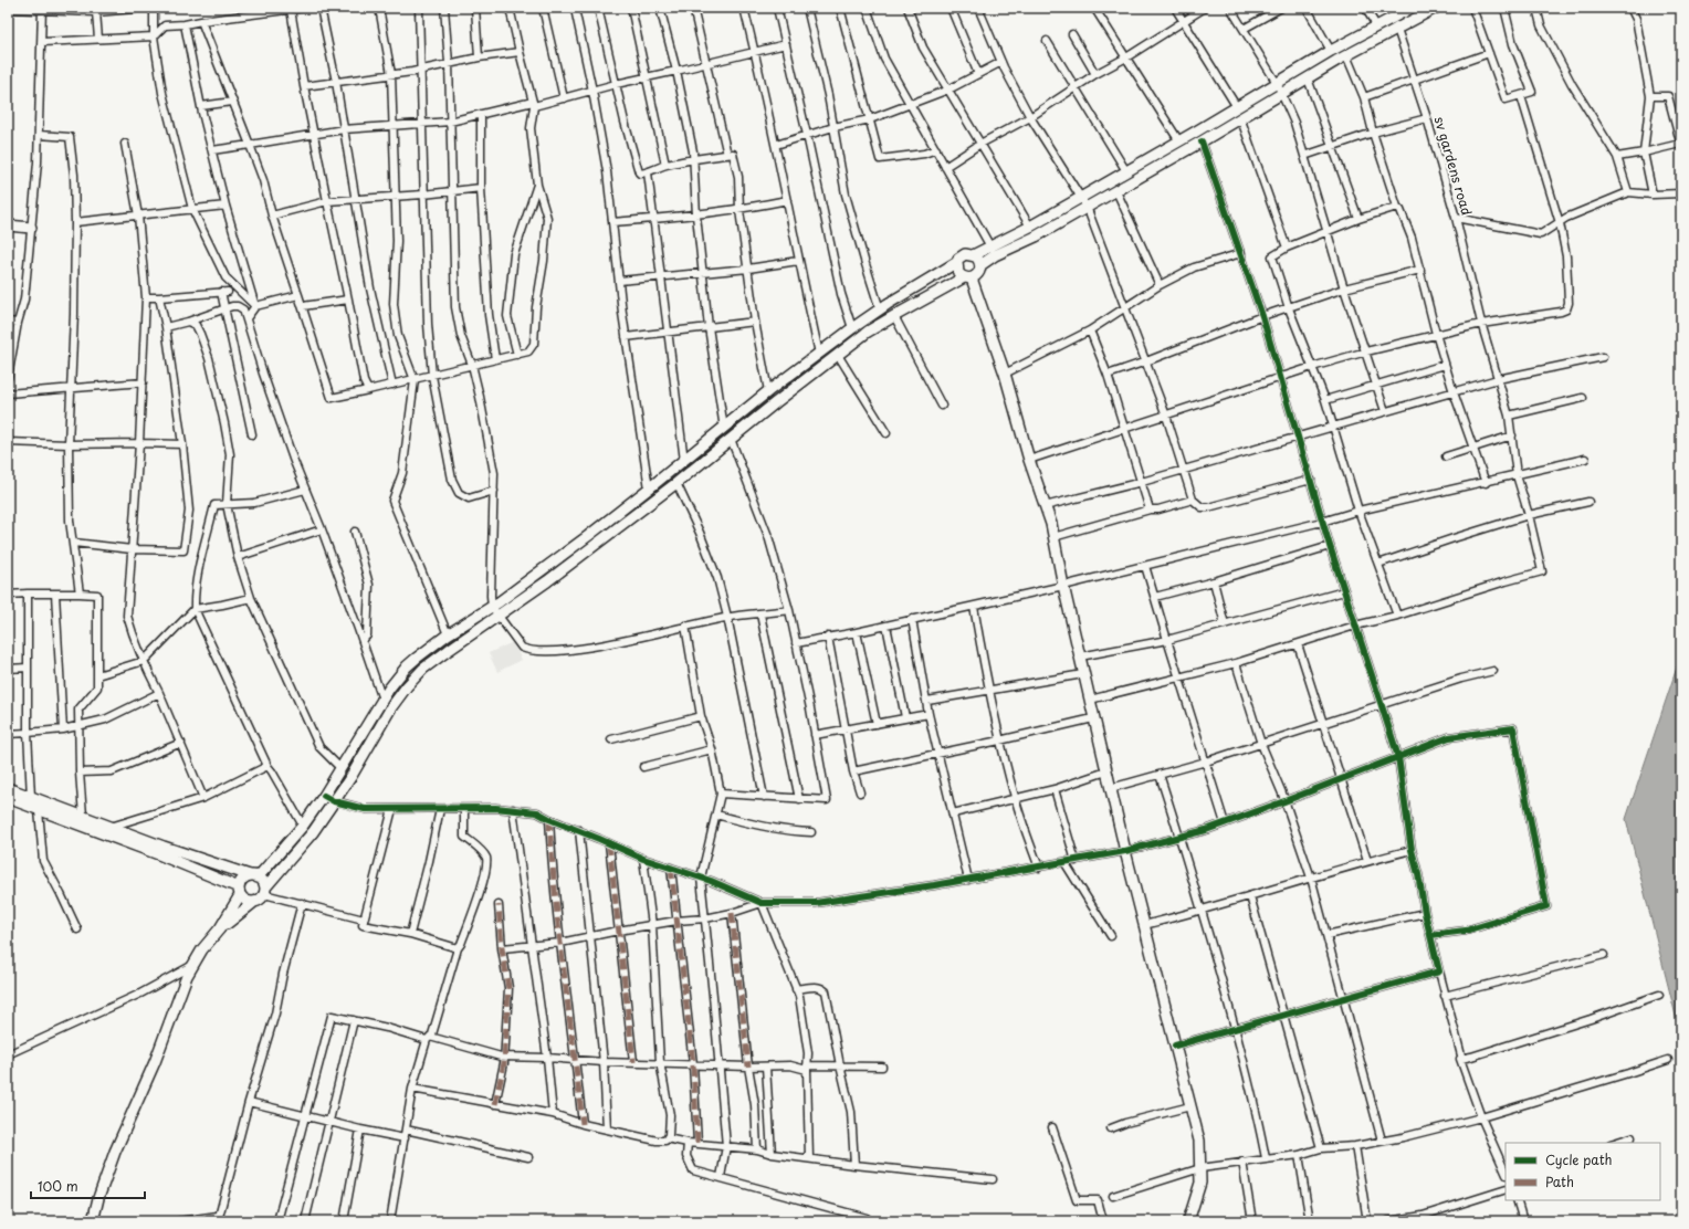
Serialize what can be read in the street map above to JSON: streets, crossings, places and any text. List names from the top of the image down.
{
  "streets": {
    "street": ["sv gardens road"]
  },
  "legend": ["Cycle path", "Path"],
  "scale_bar": "100 m"
}
